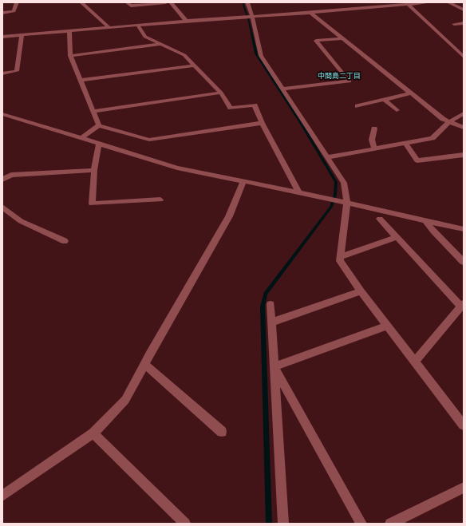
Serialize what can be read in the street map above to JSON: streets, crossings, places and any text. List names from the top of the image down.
{
  "districts": ["中間島二丁目"]
}
